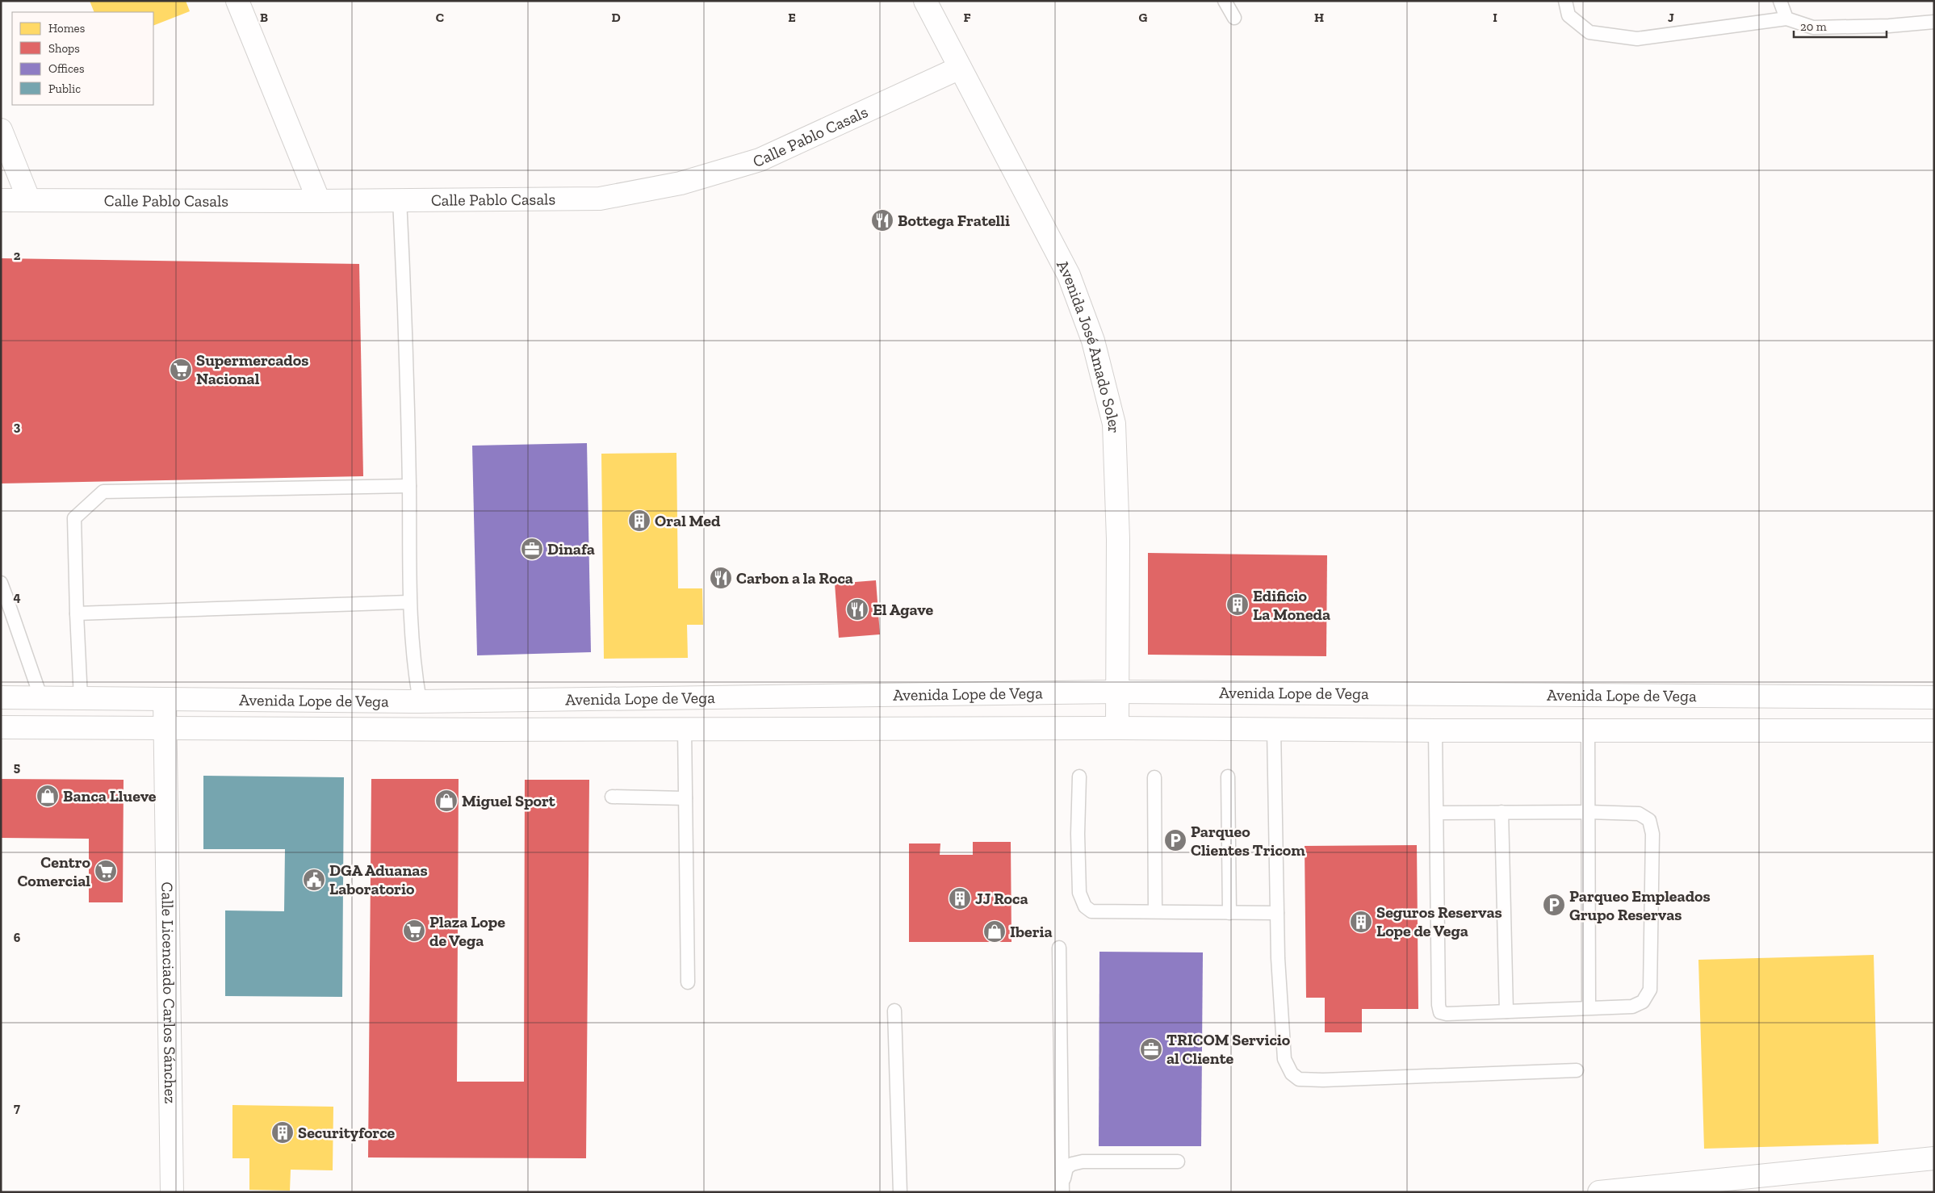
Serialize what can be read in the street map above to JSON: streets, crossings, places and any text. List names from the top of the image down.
{
  "streets": {
    "main road": [
      "Calle Pablo Casals",
      "Avenida José Amado Soler",
      "Avenida Lope de Vega",
      "Calle Licenciado Carlos Sánchez"
    ]
  },
  "crossings": [
    ["Calle Pablo Casals", "Avenida José Amado Soler"],
    ["Avenida José Amado Soler", "Avenida Lope de Vega"],
    ["Avenida Lope de Vega", "Calle Licenciado Carlos Sánchez"]
  ],
  "places": {
    "restaurant": ["Bottega Fratelli", "Carbon a la Roca", "El Agave"],
    "supermarket": ["Supermercados Nacional", "Centro Comercial", "Plaza Lope de Vega"],
    "building": [
      "Oral Med",
      "Edificio La Moneda",
      "JJ Roca",
      "Seguros Reservas Lope de Vega",
      "Securityforce"
    ],
    "office": ["Dinafa", "TRICOM Servicio al Cliente"],
    "shop": ["Banca Llueve", "Miguel Sport", "Iberia"],
    "parking": ["Parqueo Clientes Tricom", "Parqueo Empleados Grupo Reservas"],
    "public building": ["DGA Aduanas Laboratorio"]
  },
  "legend": [
    "Homes",
    "Shops",
    "Offices",
    "Public"
  ],
  "scale_bar": "20 m",
  "grid": {
    "columns": [
      "B",
      "C",
      "D",
      "E",
      "F",
      "G",
      "H",
      "I",
      "J"
    ],
    "rows": [
      "2",
      "3",
      "4",
      "5",
      "6",
      "7"
    ]
  }
}
